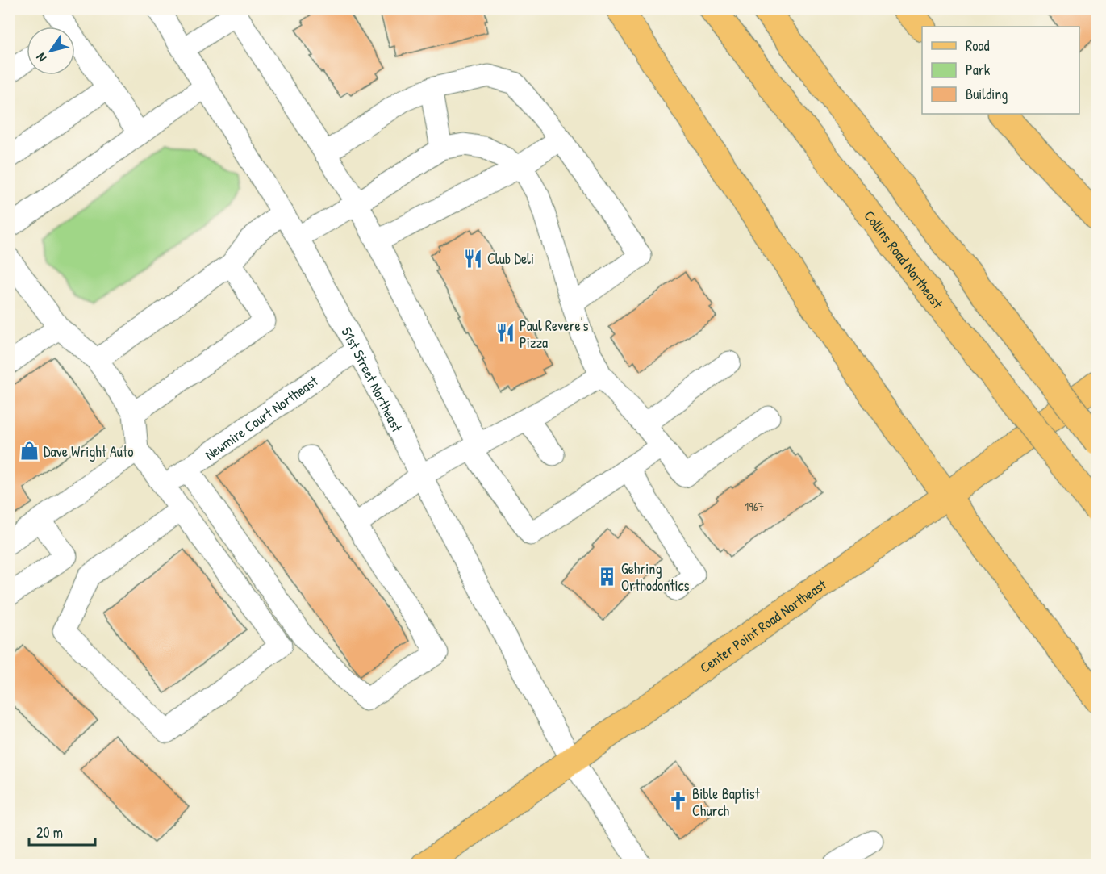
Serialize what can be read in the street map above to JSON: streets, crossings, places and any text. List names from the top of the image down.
{
  "streets": {
    "main road": ["Collins Road Northeast", "Center Point Road Northeast"],
    "street": ["51st Street Northeast", "Newmire Court Northeast"]
  },
  "crossings": [
    ["51st Street Northeast", "Newmire Court Northeast"],
    ["51st Street Northeast", "Center Point Road Northeast"]
  ],
  "places": {
    "restaurant": ["Club Deli", "Paul Revere's Pizza"],
    "shop": ["Dave Wright Auto"],
    "building": ["Gehring Orthodontics"],
    "church": ["Bible Baptist Church"]
  },
  "house_numbers": ["1967"],
  "legend": ["Road", "Park", "Building"],
  "scale_bar": "20 m",
  "north": "bottom left"
}
